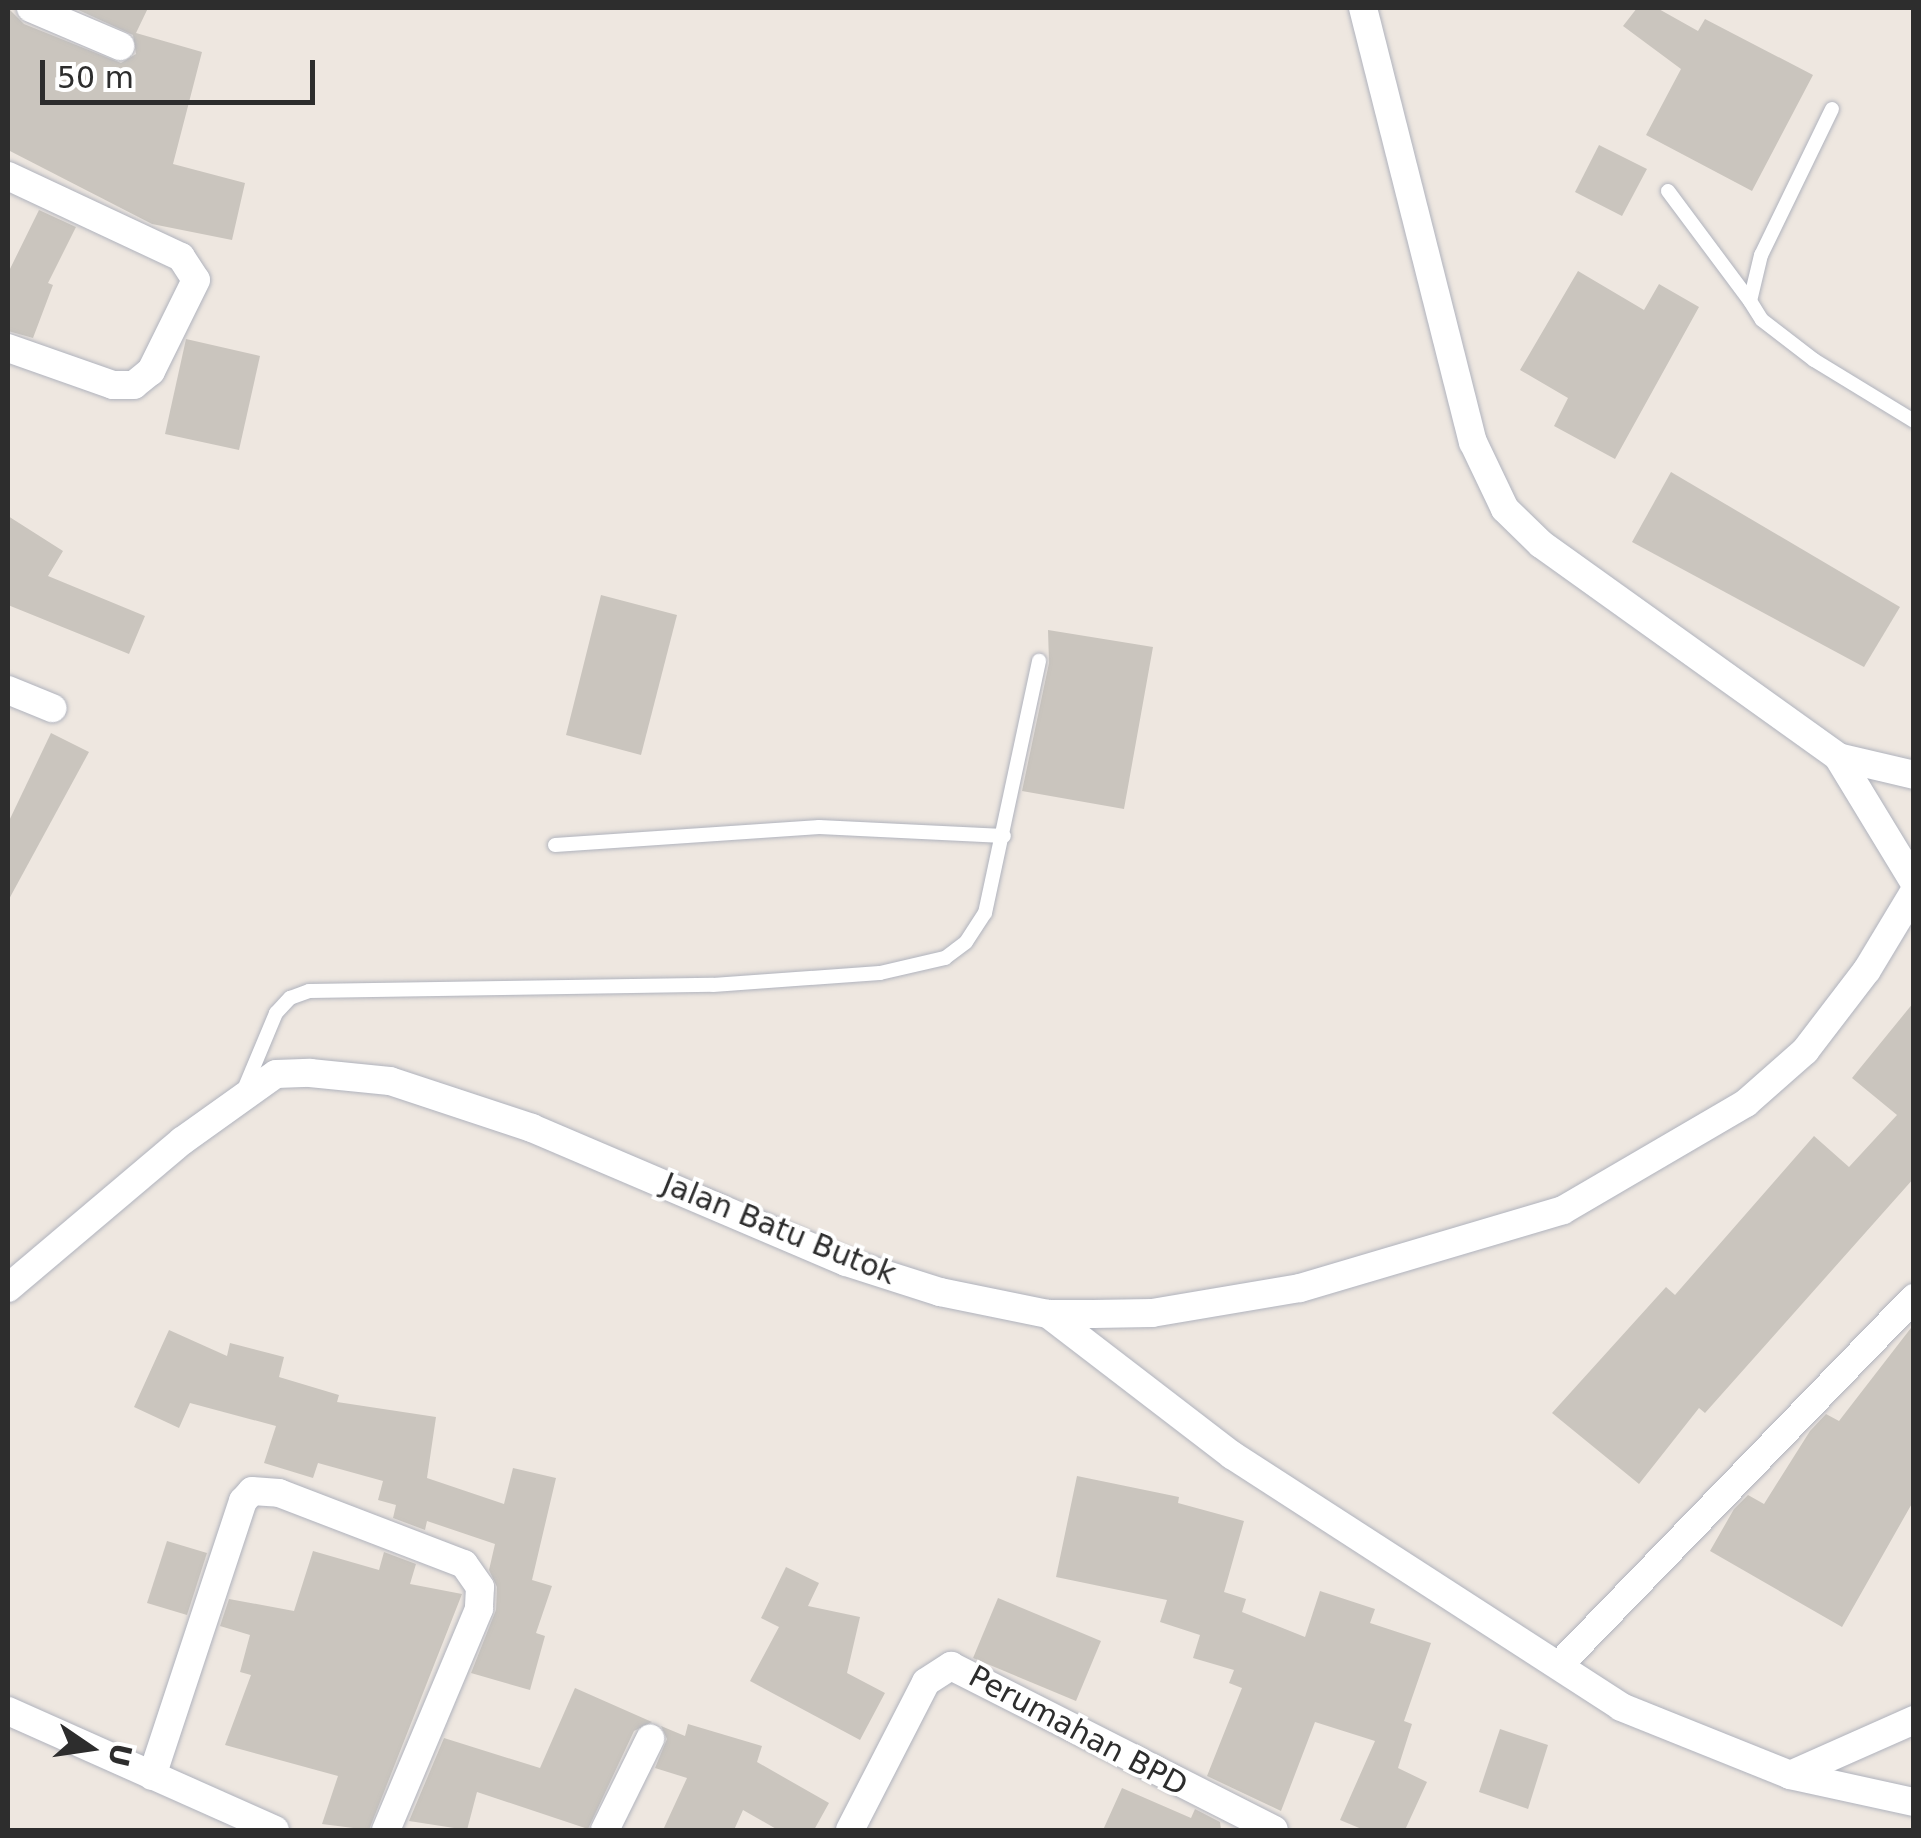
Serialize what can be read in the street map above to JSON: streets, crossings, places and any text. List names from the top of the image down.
{
  "streets": {
    "street": ["Jalan Batu Butok", "Perumahan BPD"]
  },
  "scale_bar": "50 m",
  "north": "right"
}
